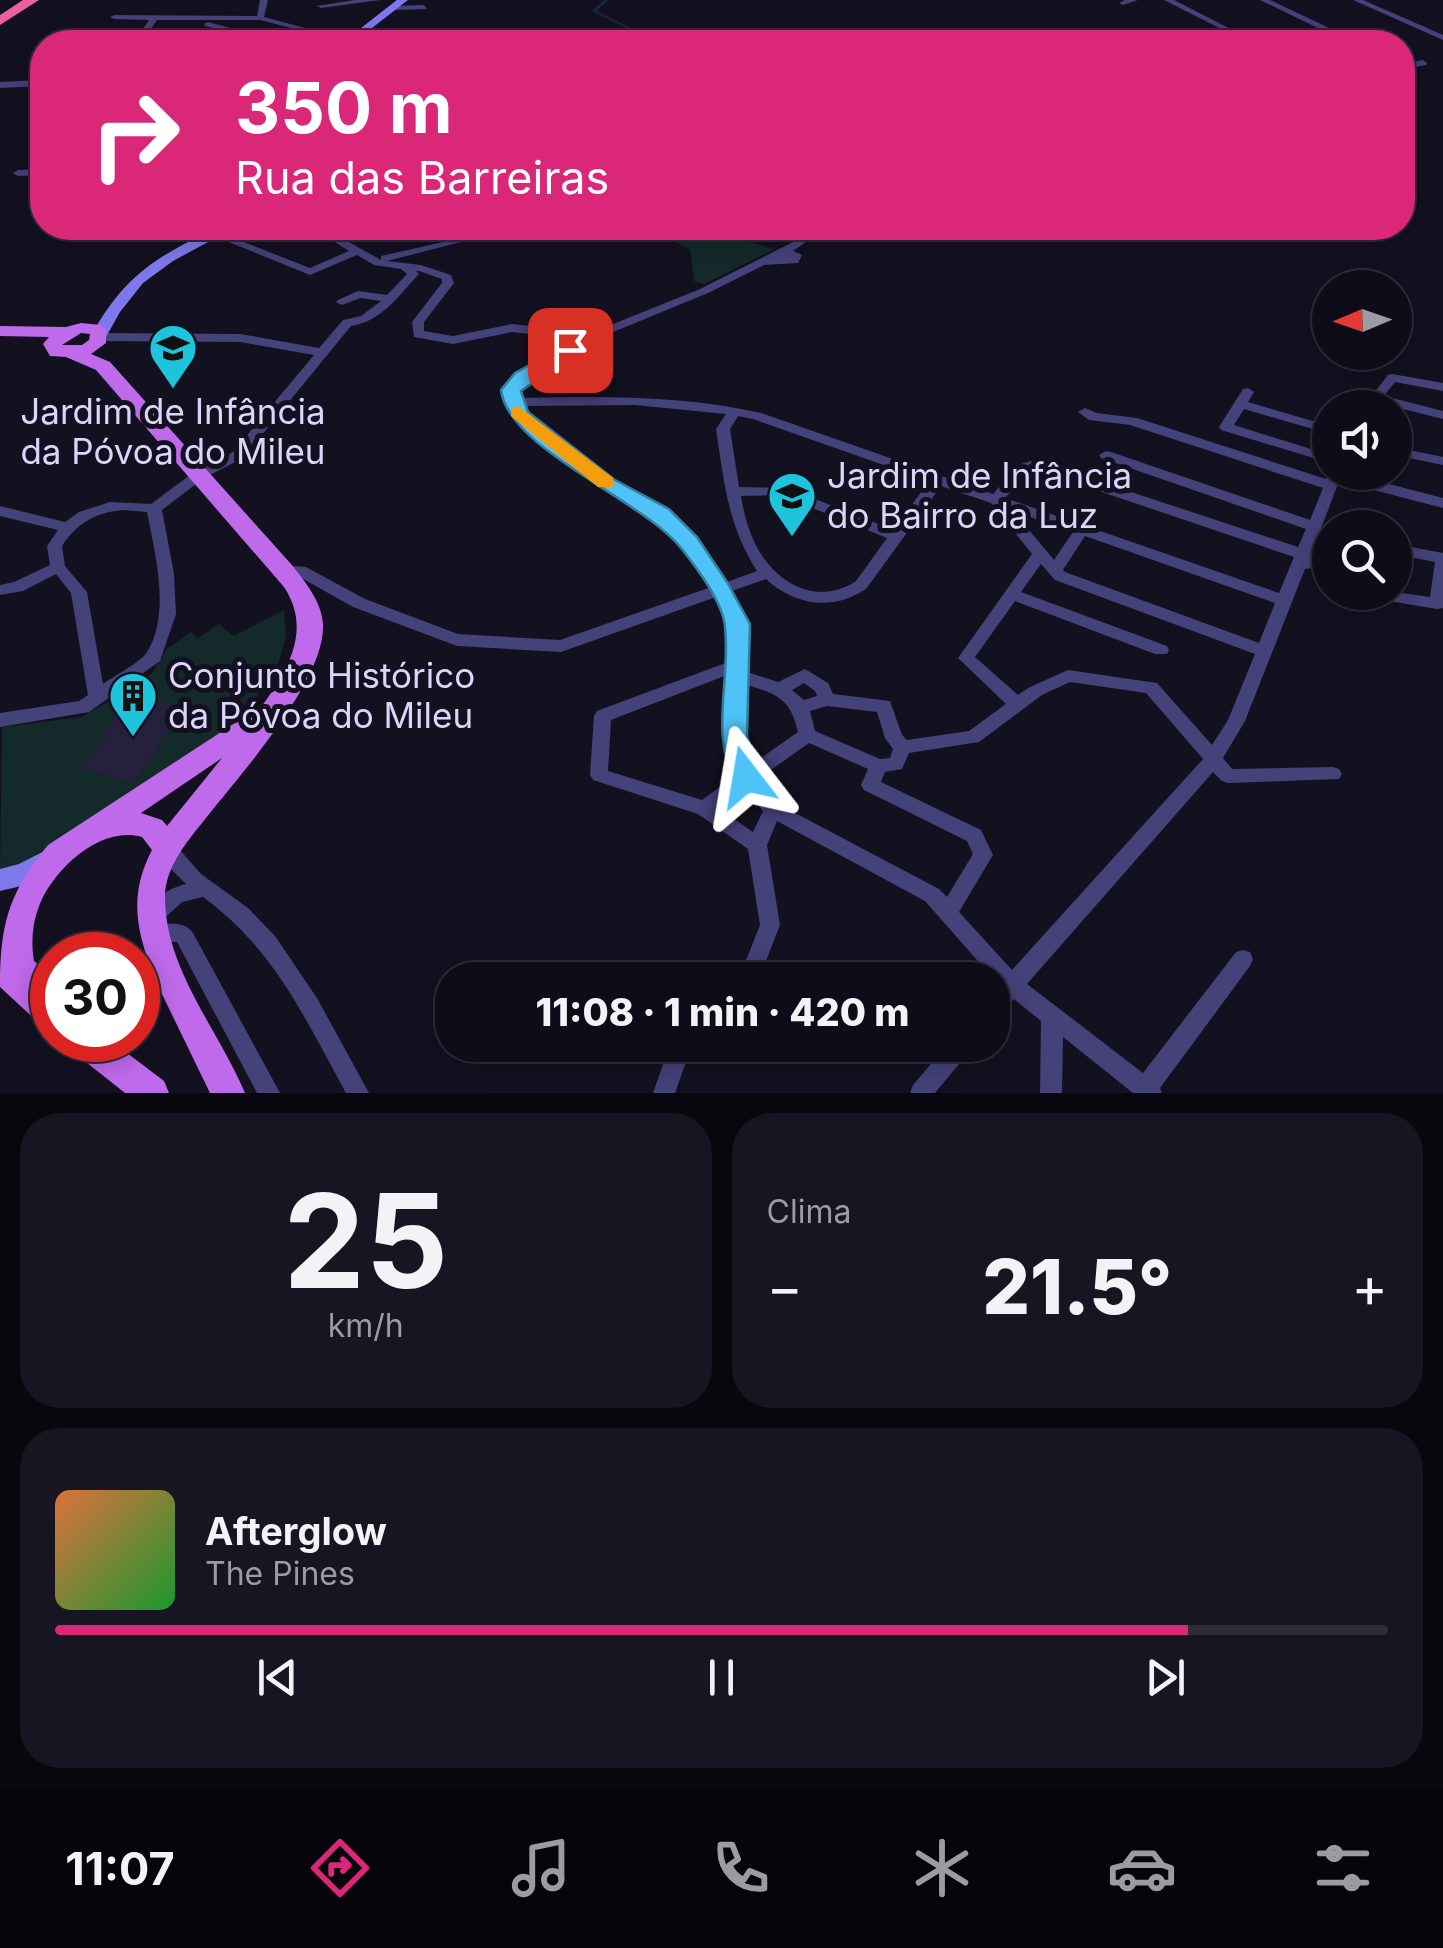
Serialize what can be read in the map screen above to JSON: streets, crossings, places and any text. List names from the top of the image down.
{
  "places": {
    "school or university": ["Jardim de Infância da Póvoa do Mileu", "Jardim de Infância do Bairro da Luz"],
    "building": ["Conjunto Histórico da Póvoa do Mileu"]
  },
  "north": "left",
  "page": {
    "turn": ["350 m", "Rua das Barreiras"],
    "limit": "30",
    "trip": "11:08 · 1 min · 420 m",
    "tile": [
      ["25", "km/h"],
      "Clima"
    ],
    "heat": ["−", "21.5°", "+"],
    "song": ["Afterglow", "The Pines"],
    "tabs": "11:07"
  }
}
